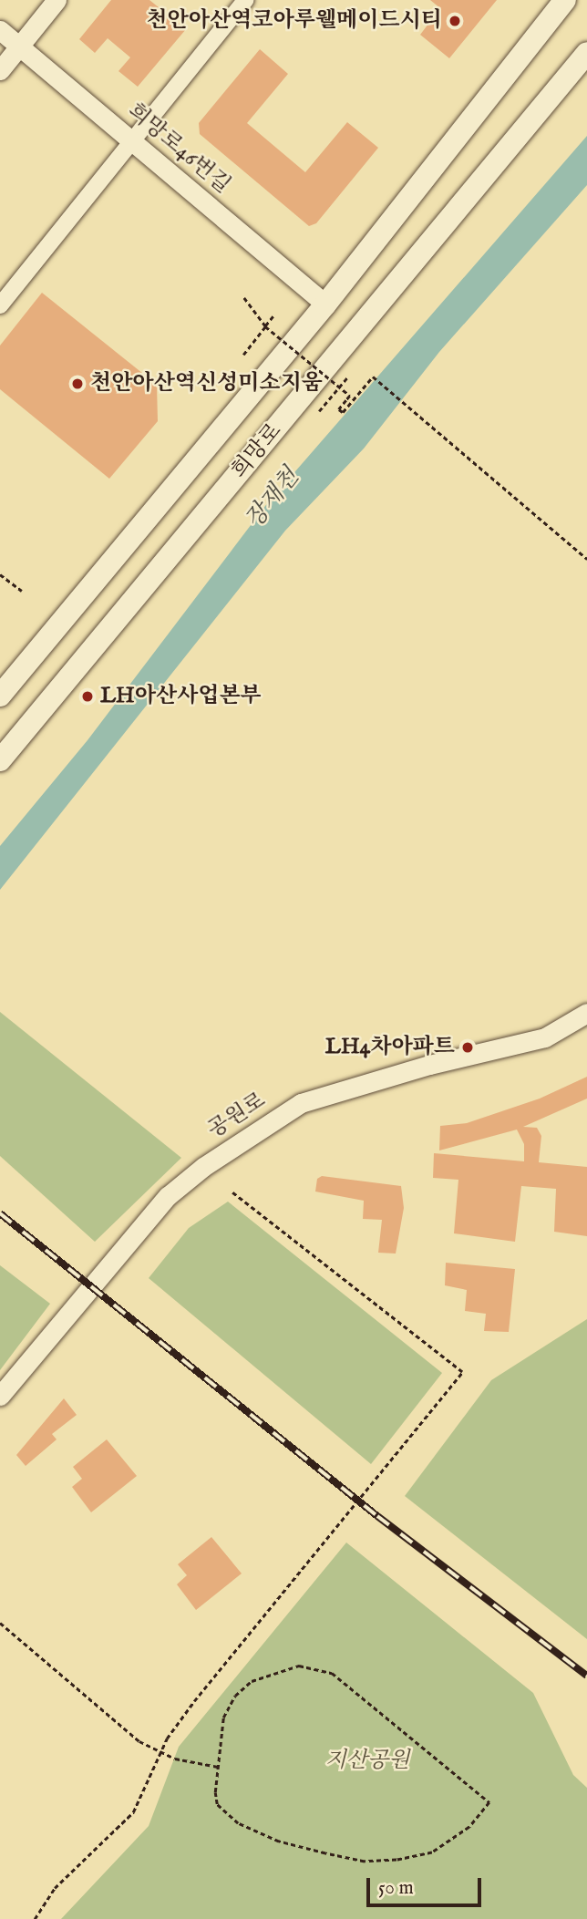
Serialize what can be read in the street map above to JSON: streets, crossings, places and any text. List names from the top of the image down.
{
  "streets": {
    "main road": ["희망로"],
    "street": ["희망로46번길", "공원로"]
  },
  "crossings": [
    ["희망로46번길", "희망로"]
  ],
  "water": ["장재천"],
  "parks": ["지산공원"],
  "places": [
    "천안아산역코아루웰메이드시티",
    "천안아산역신성미소지움",
    "LH아산사업본부",
    "LH4차아파트"
  ],
  "scale_bar": "50 m"
}
